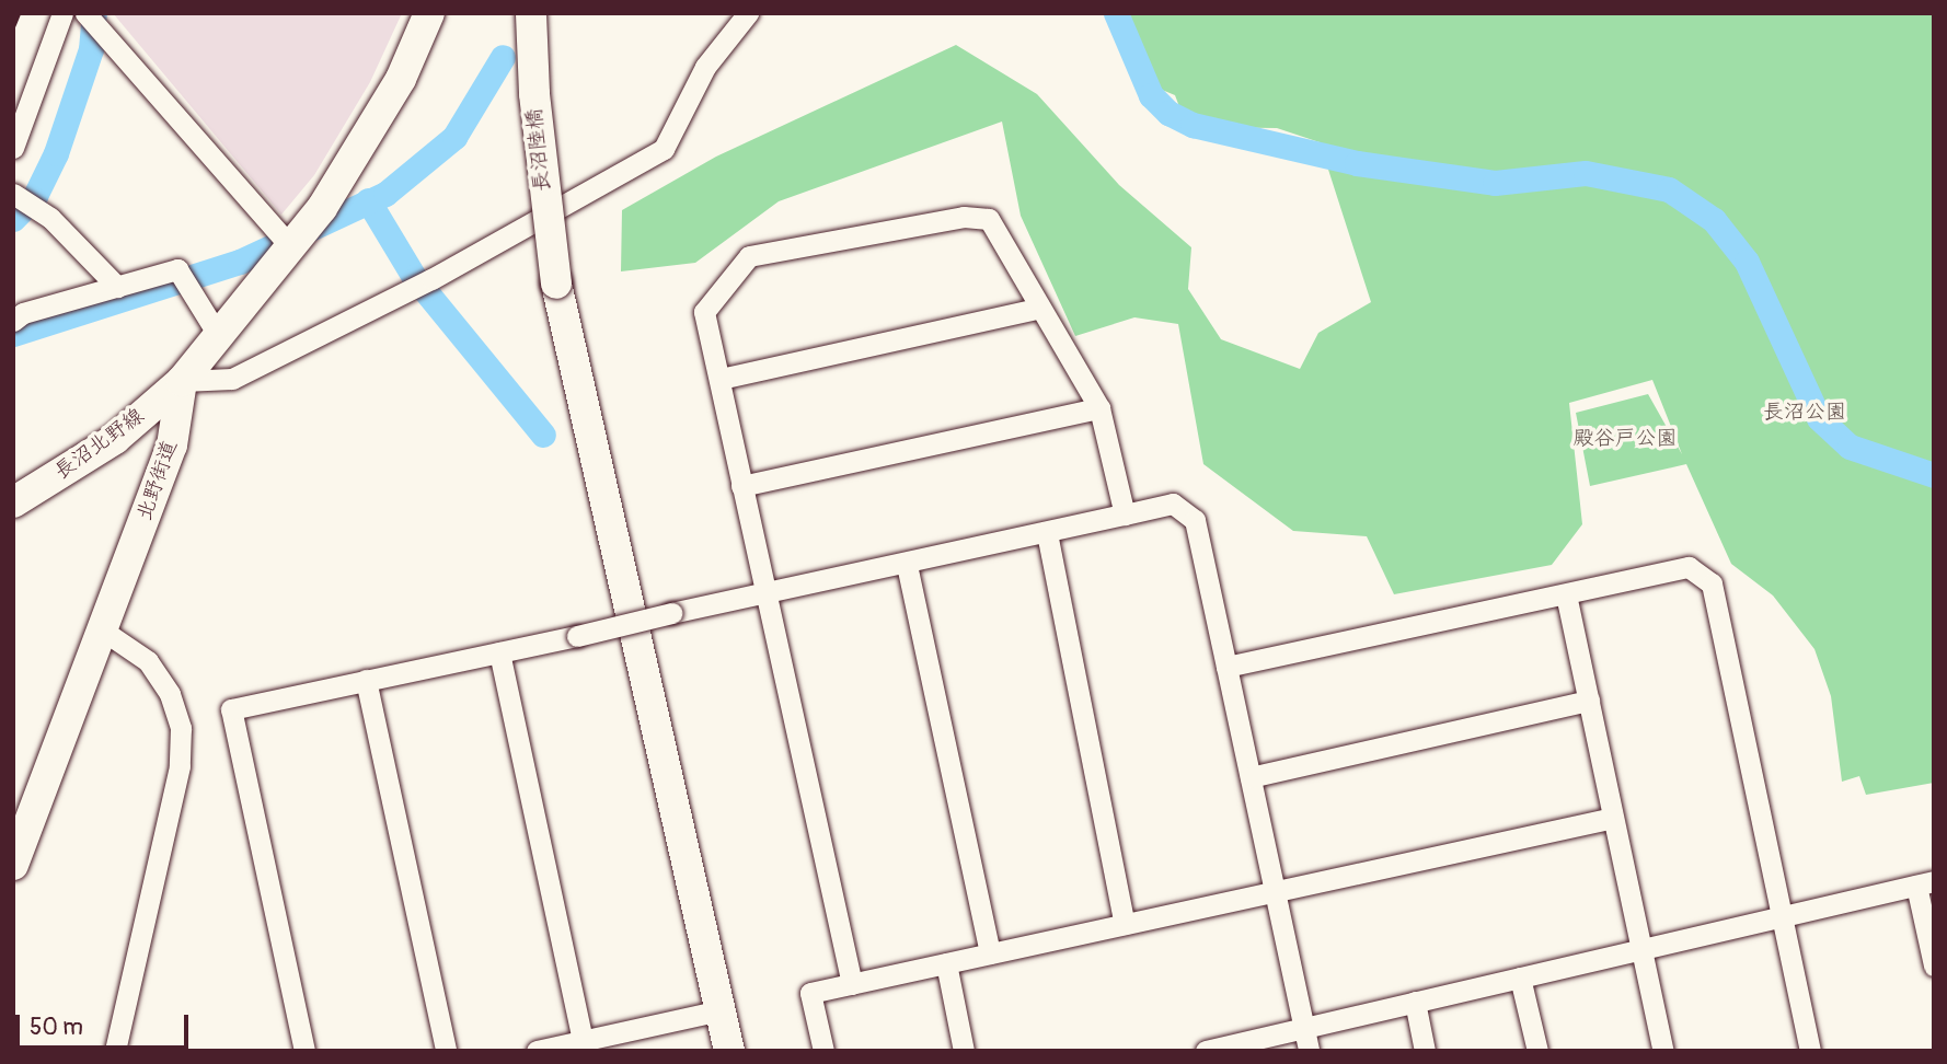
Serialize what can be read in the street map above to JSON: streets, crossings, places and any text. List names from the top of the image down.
{
  "streets": {
    "main road": ["長沼陸橋", "長沼北野線", "北野街道"]
  },
  "crossings": [
    ["長沼北野線", "北野街道"]
  ],
  "parks": ["長沼公園", "殿谷戸公園"],
  "scale_bar": "50 m"
}
